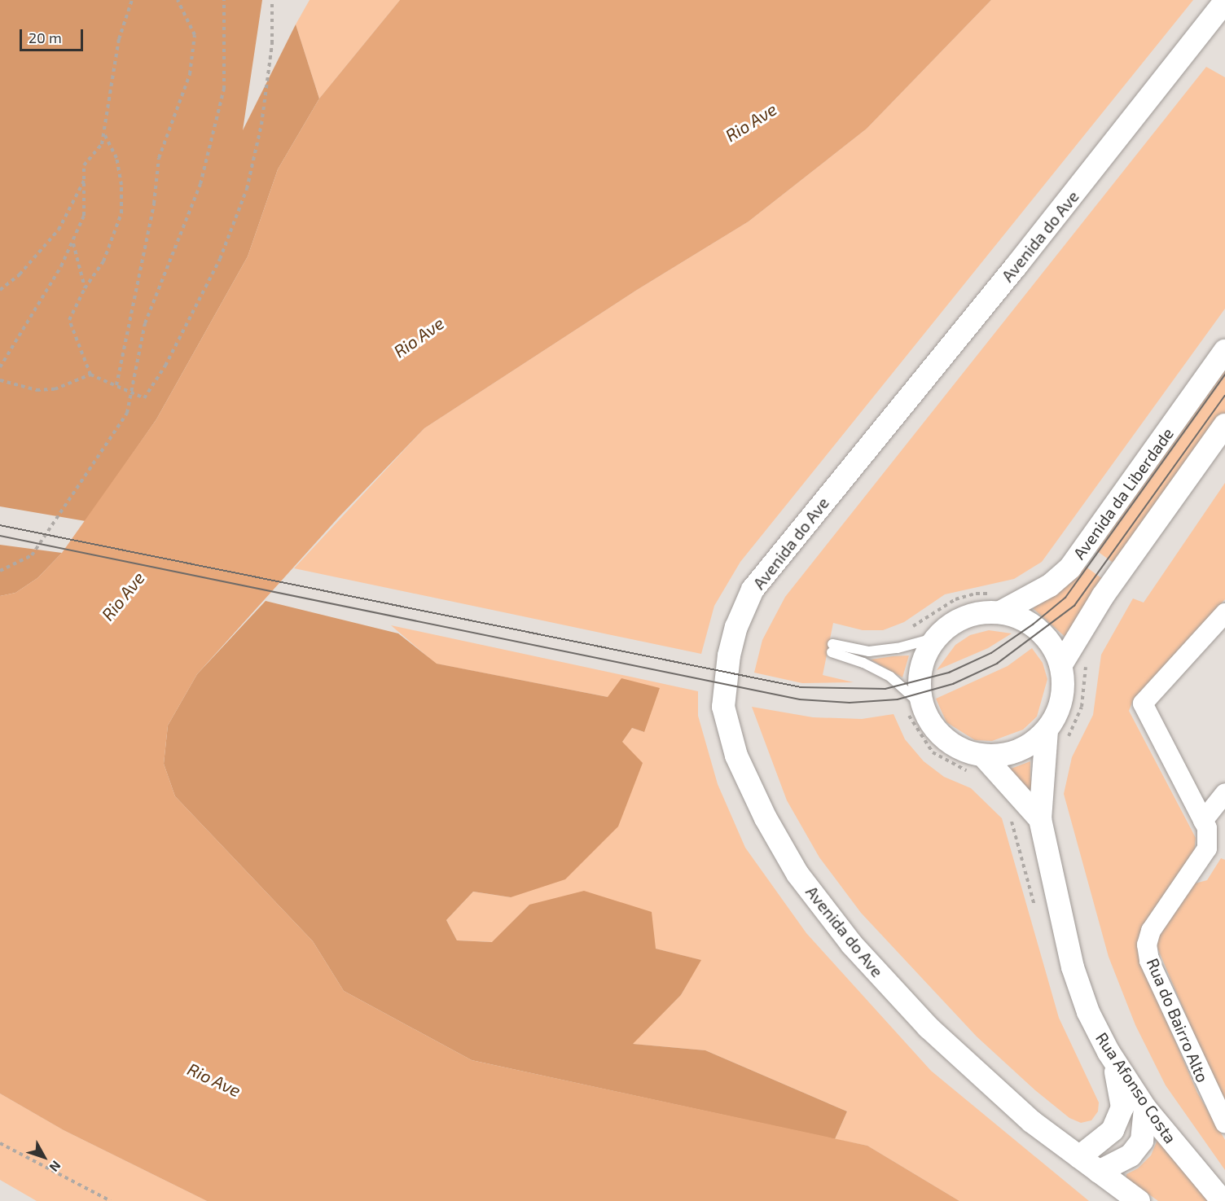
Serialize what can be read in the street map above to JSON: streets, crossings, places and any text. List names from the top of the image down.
{
  "streets": {
    "street": [
      "Avenida do Ave",
      "Avenida da Liberdade",
      "Rua do Bairro Alto",
      "Rua Afonso Costa"
    ]
  },
  "crossings": [
    ["Avenida da Liberdade", "Rua Afonso Costa"]
  ],
  "water": ["Rio Ave"],
  "scale_bar": "20 m",
  "north": "bottom right"
}
